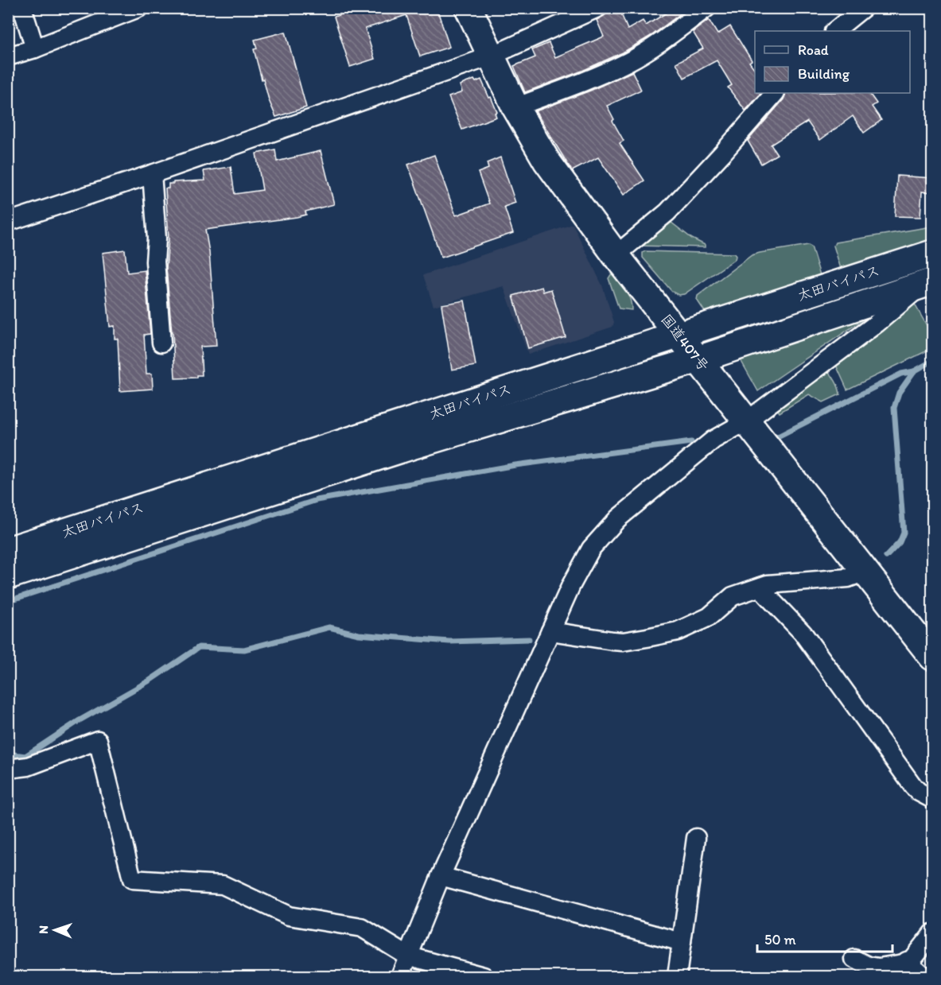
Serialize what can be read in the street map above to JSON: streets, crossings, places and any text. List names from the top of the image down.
{
  "streets": {
    "highway": ["太田バイパス", "国道407号"]
  },
  "crossings": [
    ["太田バイパス", "国道407号"]
  ],
  "legend": ["Road", "Building"],
  "scale_bar": "50 m",
  "north": "left"
}
